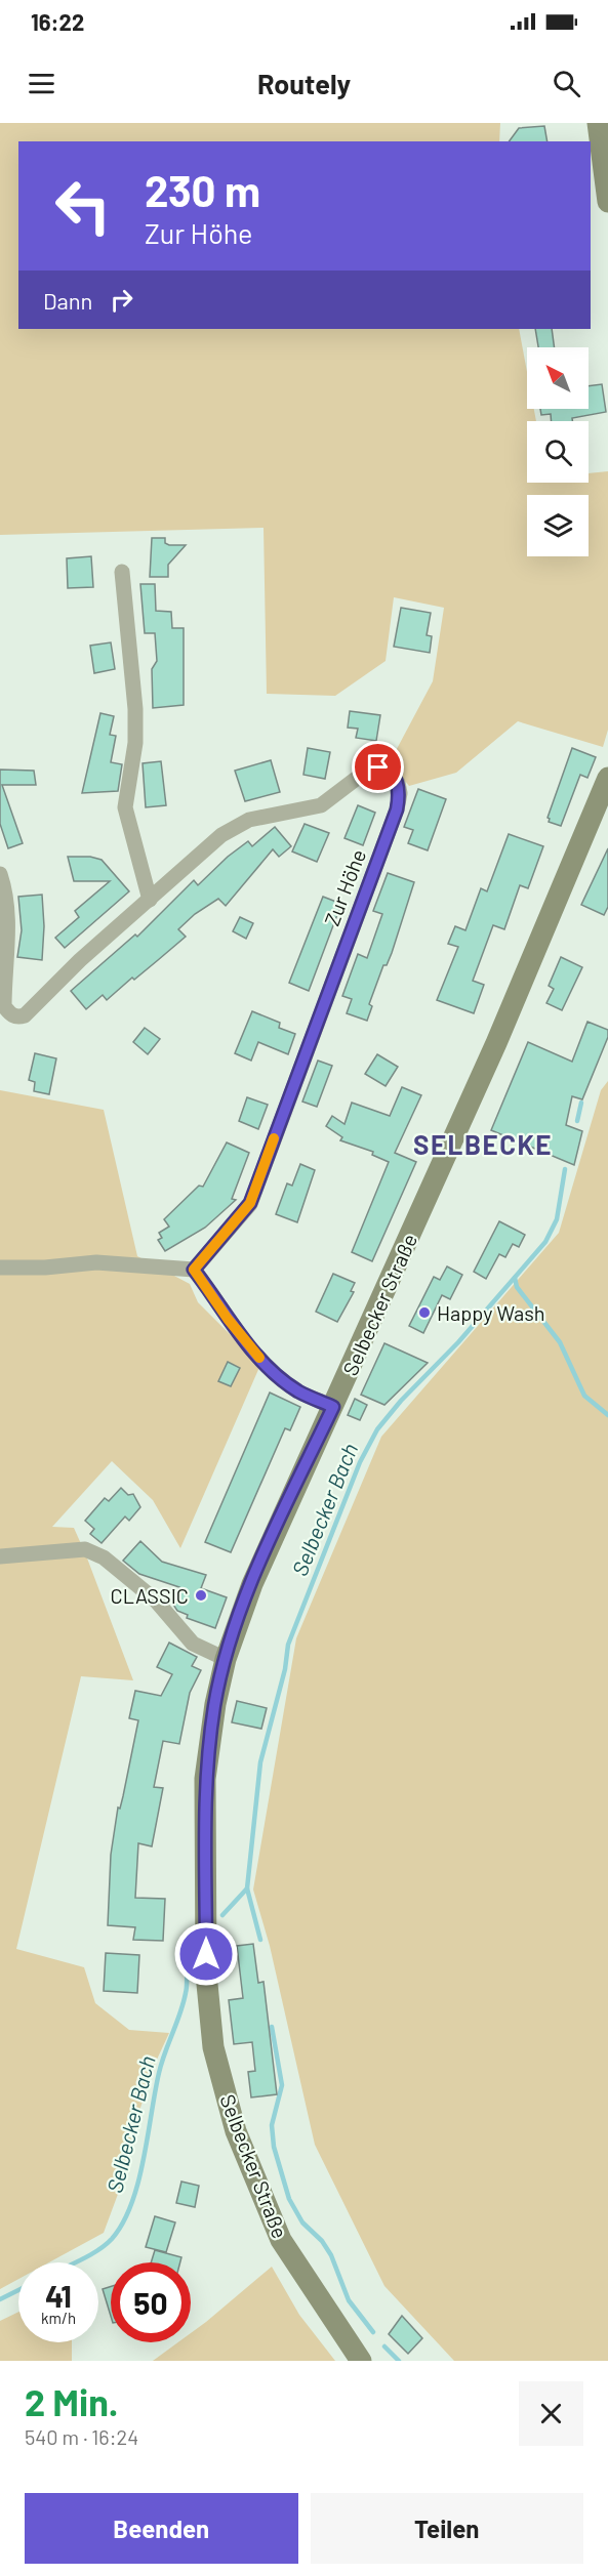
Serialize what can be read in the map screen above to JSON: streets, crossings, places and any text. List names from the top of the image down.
{
  "streets": {
    "main road": ["Selbecker Straße"],
    "street": ["Zur Höhe"]
  },
  "districts": ["SELBECKE"],
  "water": ["Selbecker Bach"],
  "places": ["Happy Wash", "CLASSIC"],
  "north": "top left",
  "page": {
    "status": "16:22",
    "header": "Routely",
    "turn": ["230 m", "Zur Höhe"],
    "then": "Dann",
    "speed": "41 km/h",
    "limit": "50",
    "heading": ["2 Min.", "540 m · 16:24"],
    "buttons": ["Beenden", "Teilen"]
  }
}
